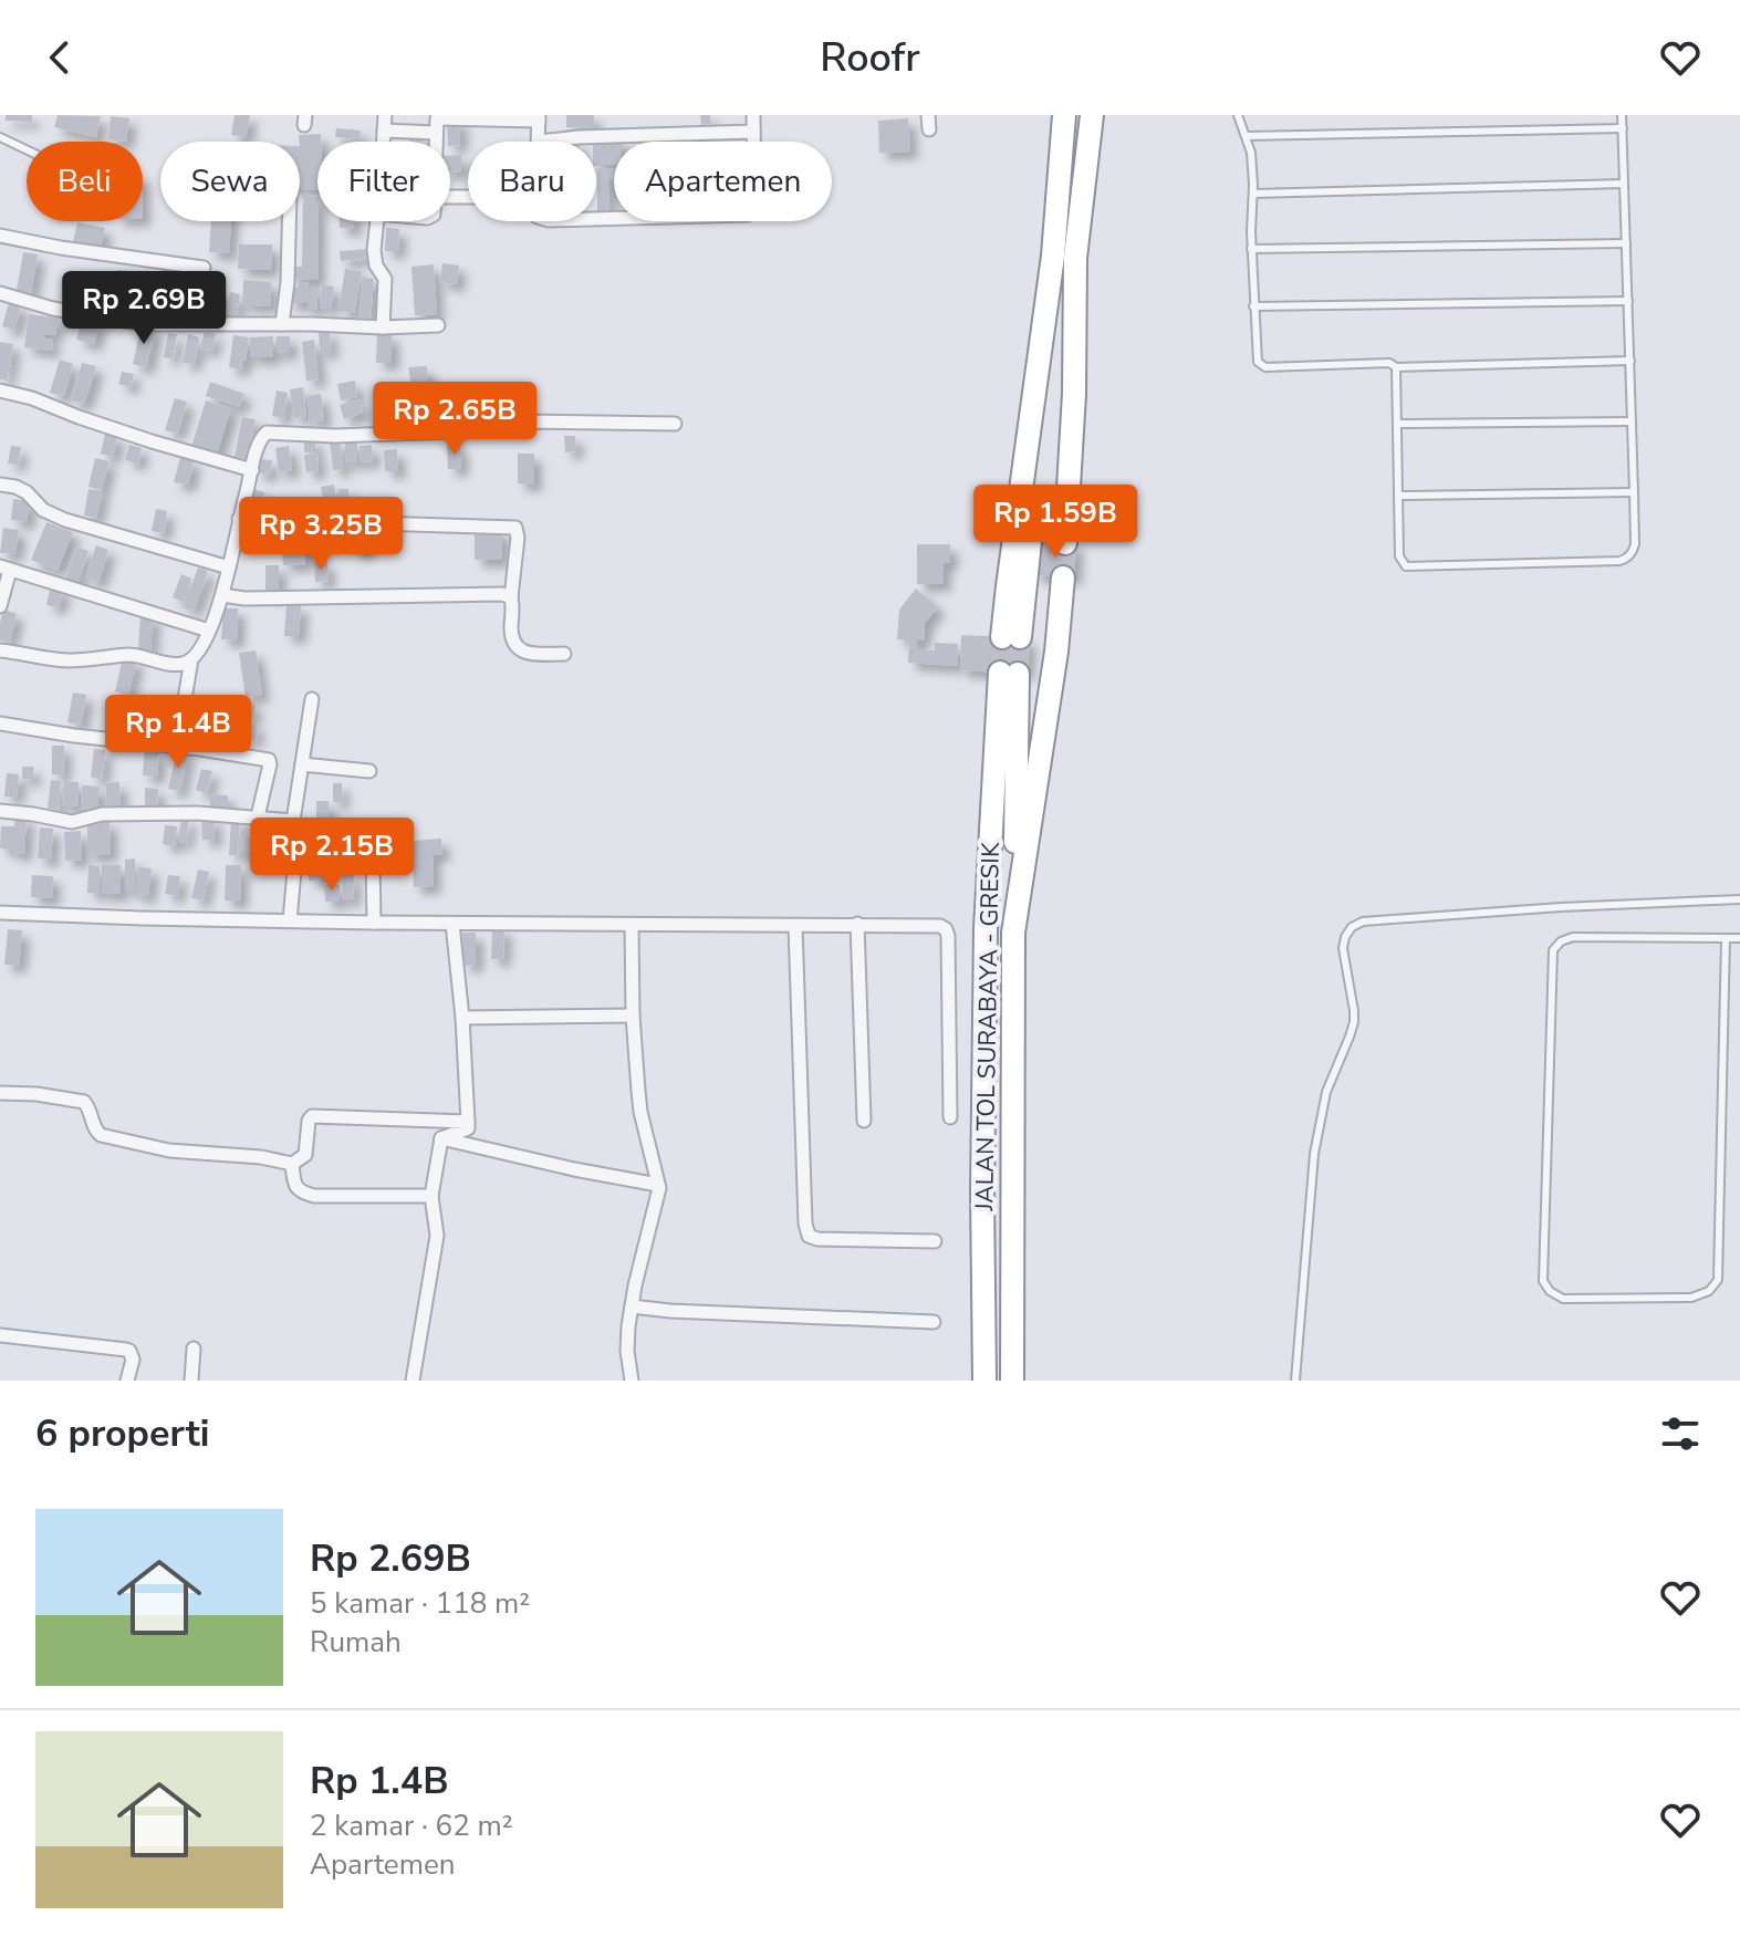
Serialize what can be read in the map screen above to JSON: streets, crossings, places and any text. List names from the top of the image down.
{
  "streets": {
    "highway": ["JALAN TOL SURABAYA - GRESIK"]
  },
  "page": {
    "header": "Roofr",
    "chip": [
      "Beli",
      "Sewa",
      "Filter",
      "Baru",
      "Apartemen"
    ],
    "price": [
      "Rp 2.69B",
      "Rp 2.65B",
      "Rp 1.59B",
      "Rp 3.25B",
      "Rp 1.4B",
      "Rp 2.15B"
    ],
    "heading": "6 properti",
    "list": [
      {
        "name": "Rp 2.69B",
        "note": "5 kamar · 118 m² · Rumah"
      },
      {
        "name": "Rp 1.4B",
        "note": "2 kamar · 62 m² · Apartemen"
      }
    ]
  }
}
